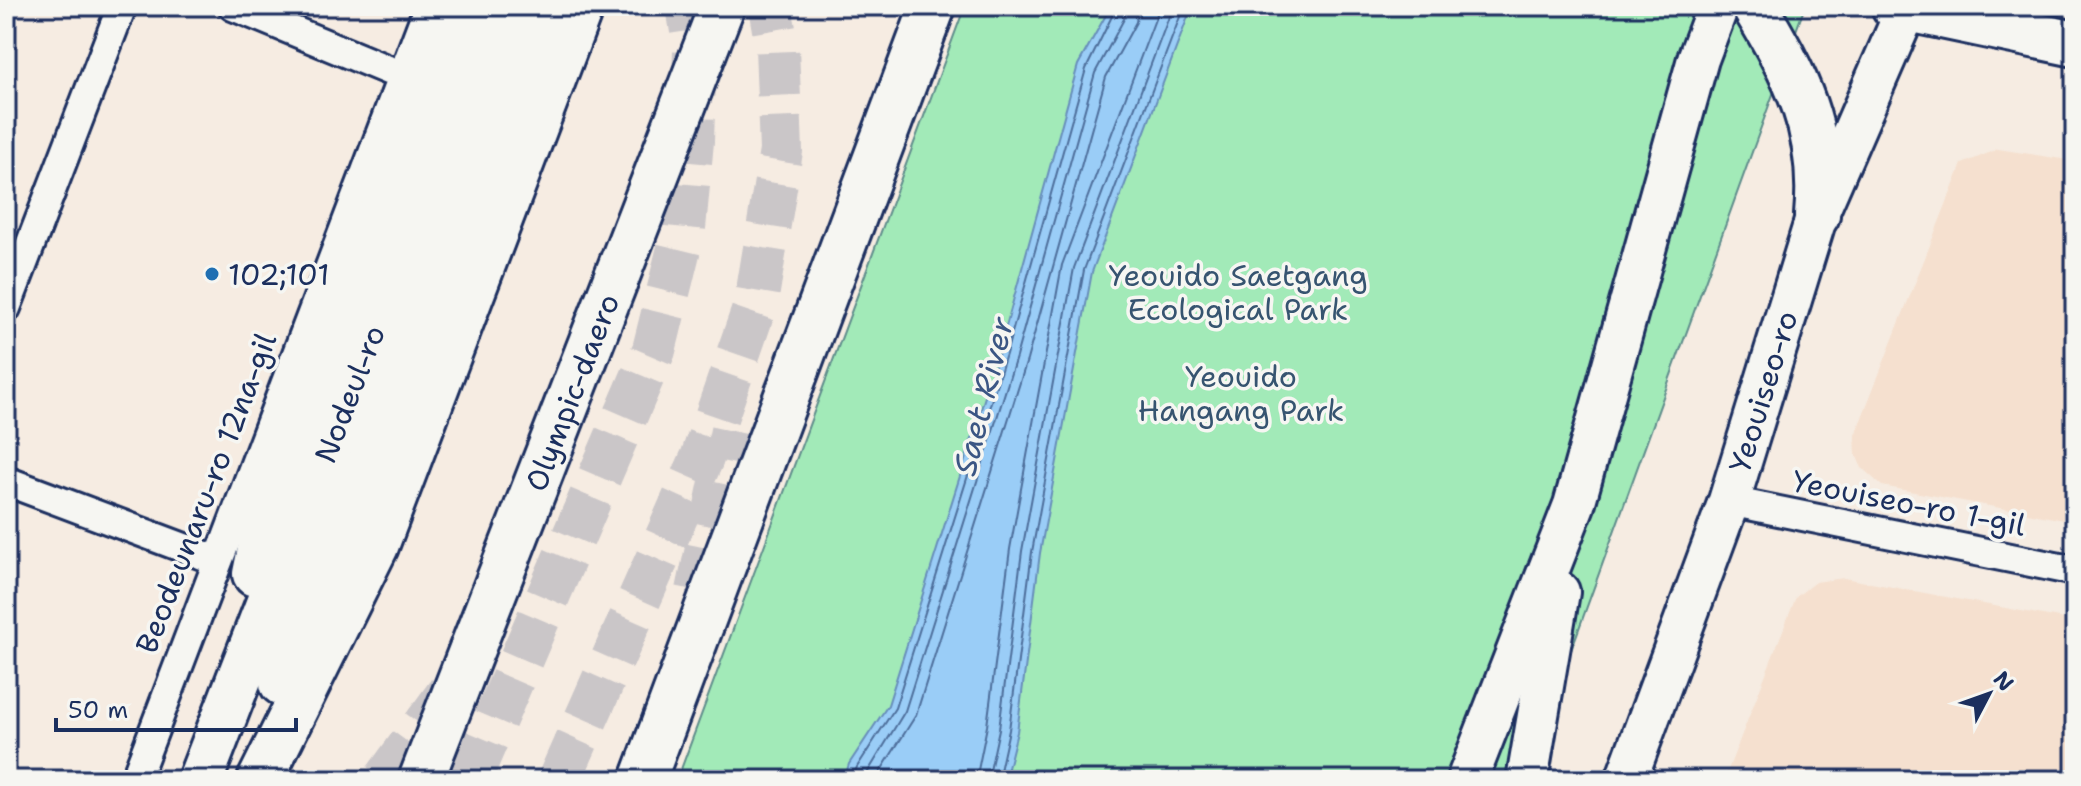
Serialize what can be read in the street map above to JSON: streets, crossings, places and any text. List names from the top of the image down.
{
  "streets": {
    "main road": ["Yeouiseo-ro", "Nodeul-ro", "Olympic-daero"],
    "street": ["Beodeunaru-ro 12na-gil", "Yeouiseo-ro 1-gil"]
  },
  "crossings": [
    ["Yeouiseo-ro", "Yeouiseo-ro 1-gil"]
  ],
  "water": ["Saet River"],
  "parks": ["Yeouido Saetgang Ecological Park", "Yeouido Hangang Park"],
  "places": ["102;101"],
  "scale_bar": "50 m",
  "north": "top right"
}
